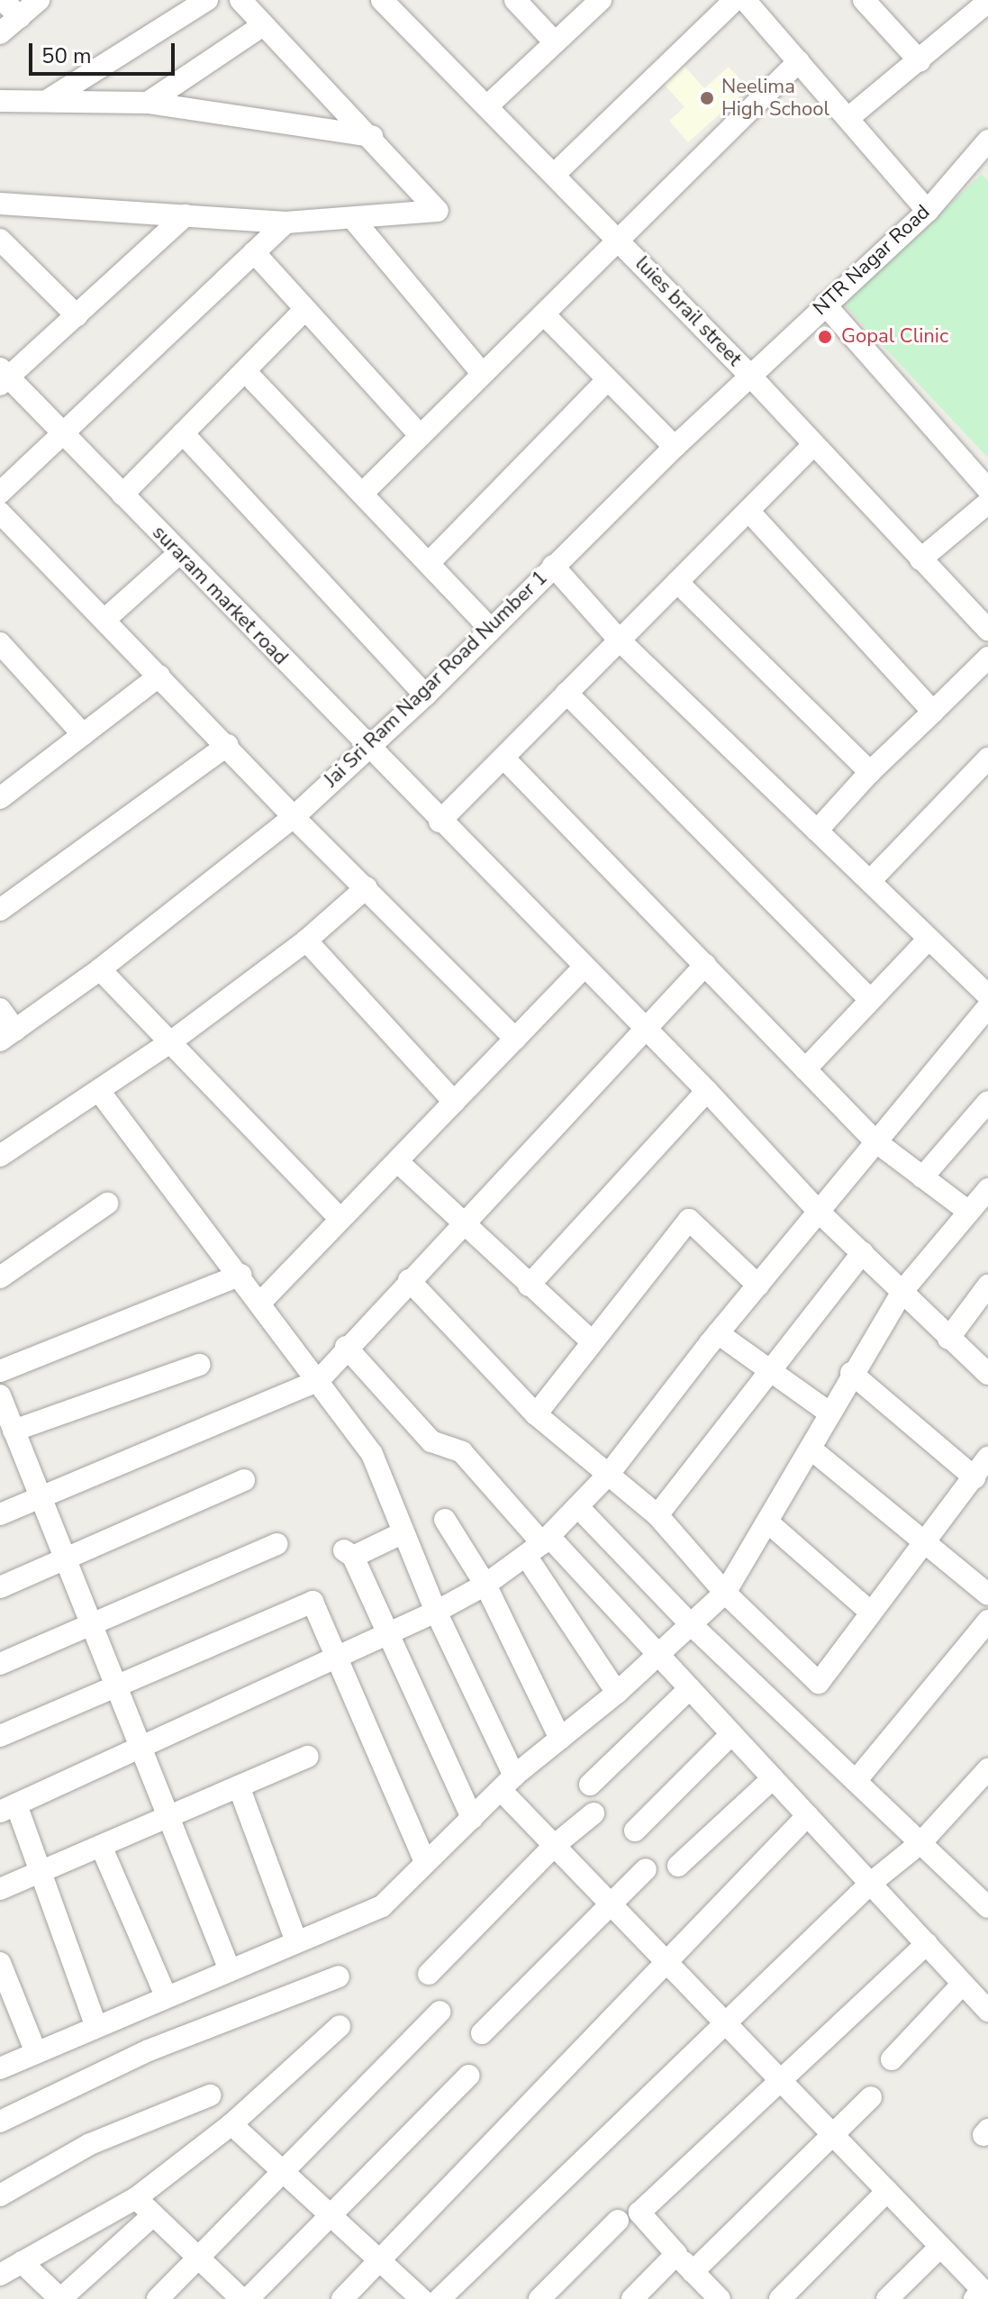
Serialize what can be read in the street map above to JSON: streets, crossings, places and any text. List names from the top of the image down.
{
  "streets": {
    "street": [
      "NTR Nagar Road",
      "luies brail street",
      "suraram market road",
      "Jai Sri Ram Nagar Road Number 1"
    ]
  },
  "crossings": [
    ["NTR Nagar Road", "luies brail street"],
    ["NTR Nagar Road", "Jai Sri Ram Nagar Road Number 1"],
    ["luies brail street", "Jai Sri Ram Nagar Road Number 1"],
    ["suraram market road", "Jai Sri Ram Nagar Road Number 1"]
  ],
  "places": ["Neelima High School", "Gopal Clinic"],
  "scale_bar": "50 m"
}
